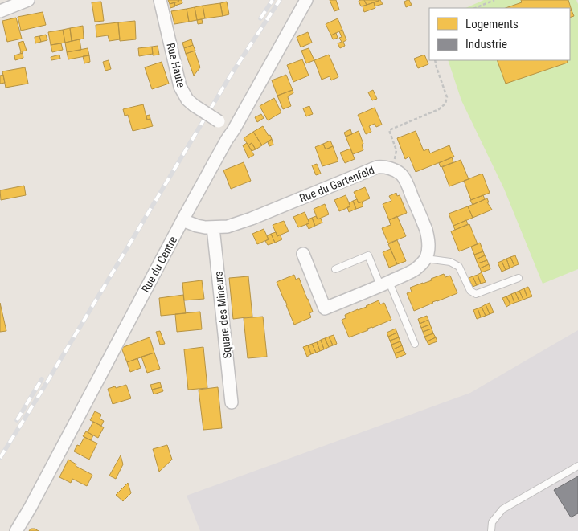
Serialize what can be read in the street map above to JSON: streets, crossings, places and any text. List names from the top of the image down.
{
  "streets": {
    "street": [
      "Rue Haute",
      "Rue du Gartenfeld",
      "Rue du Centre",
      "Square des Mineurs"
    ]
  },
  "crossings": [
    ["Rue Haute", "Rue du Centre"],
    ["Rue du Gartenfeld", "Rue du Centre"],
    ["Rue du Gartenfeld", "Square des Mineurs"]
  ],
  "legend": ["Logements", "Industrie"]
}
